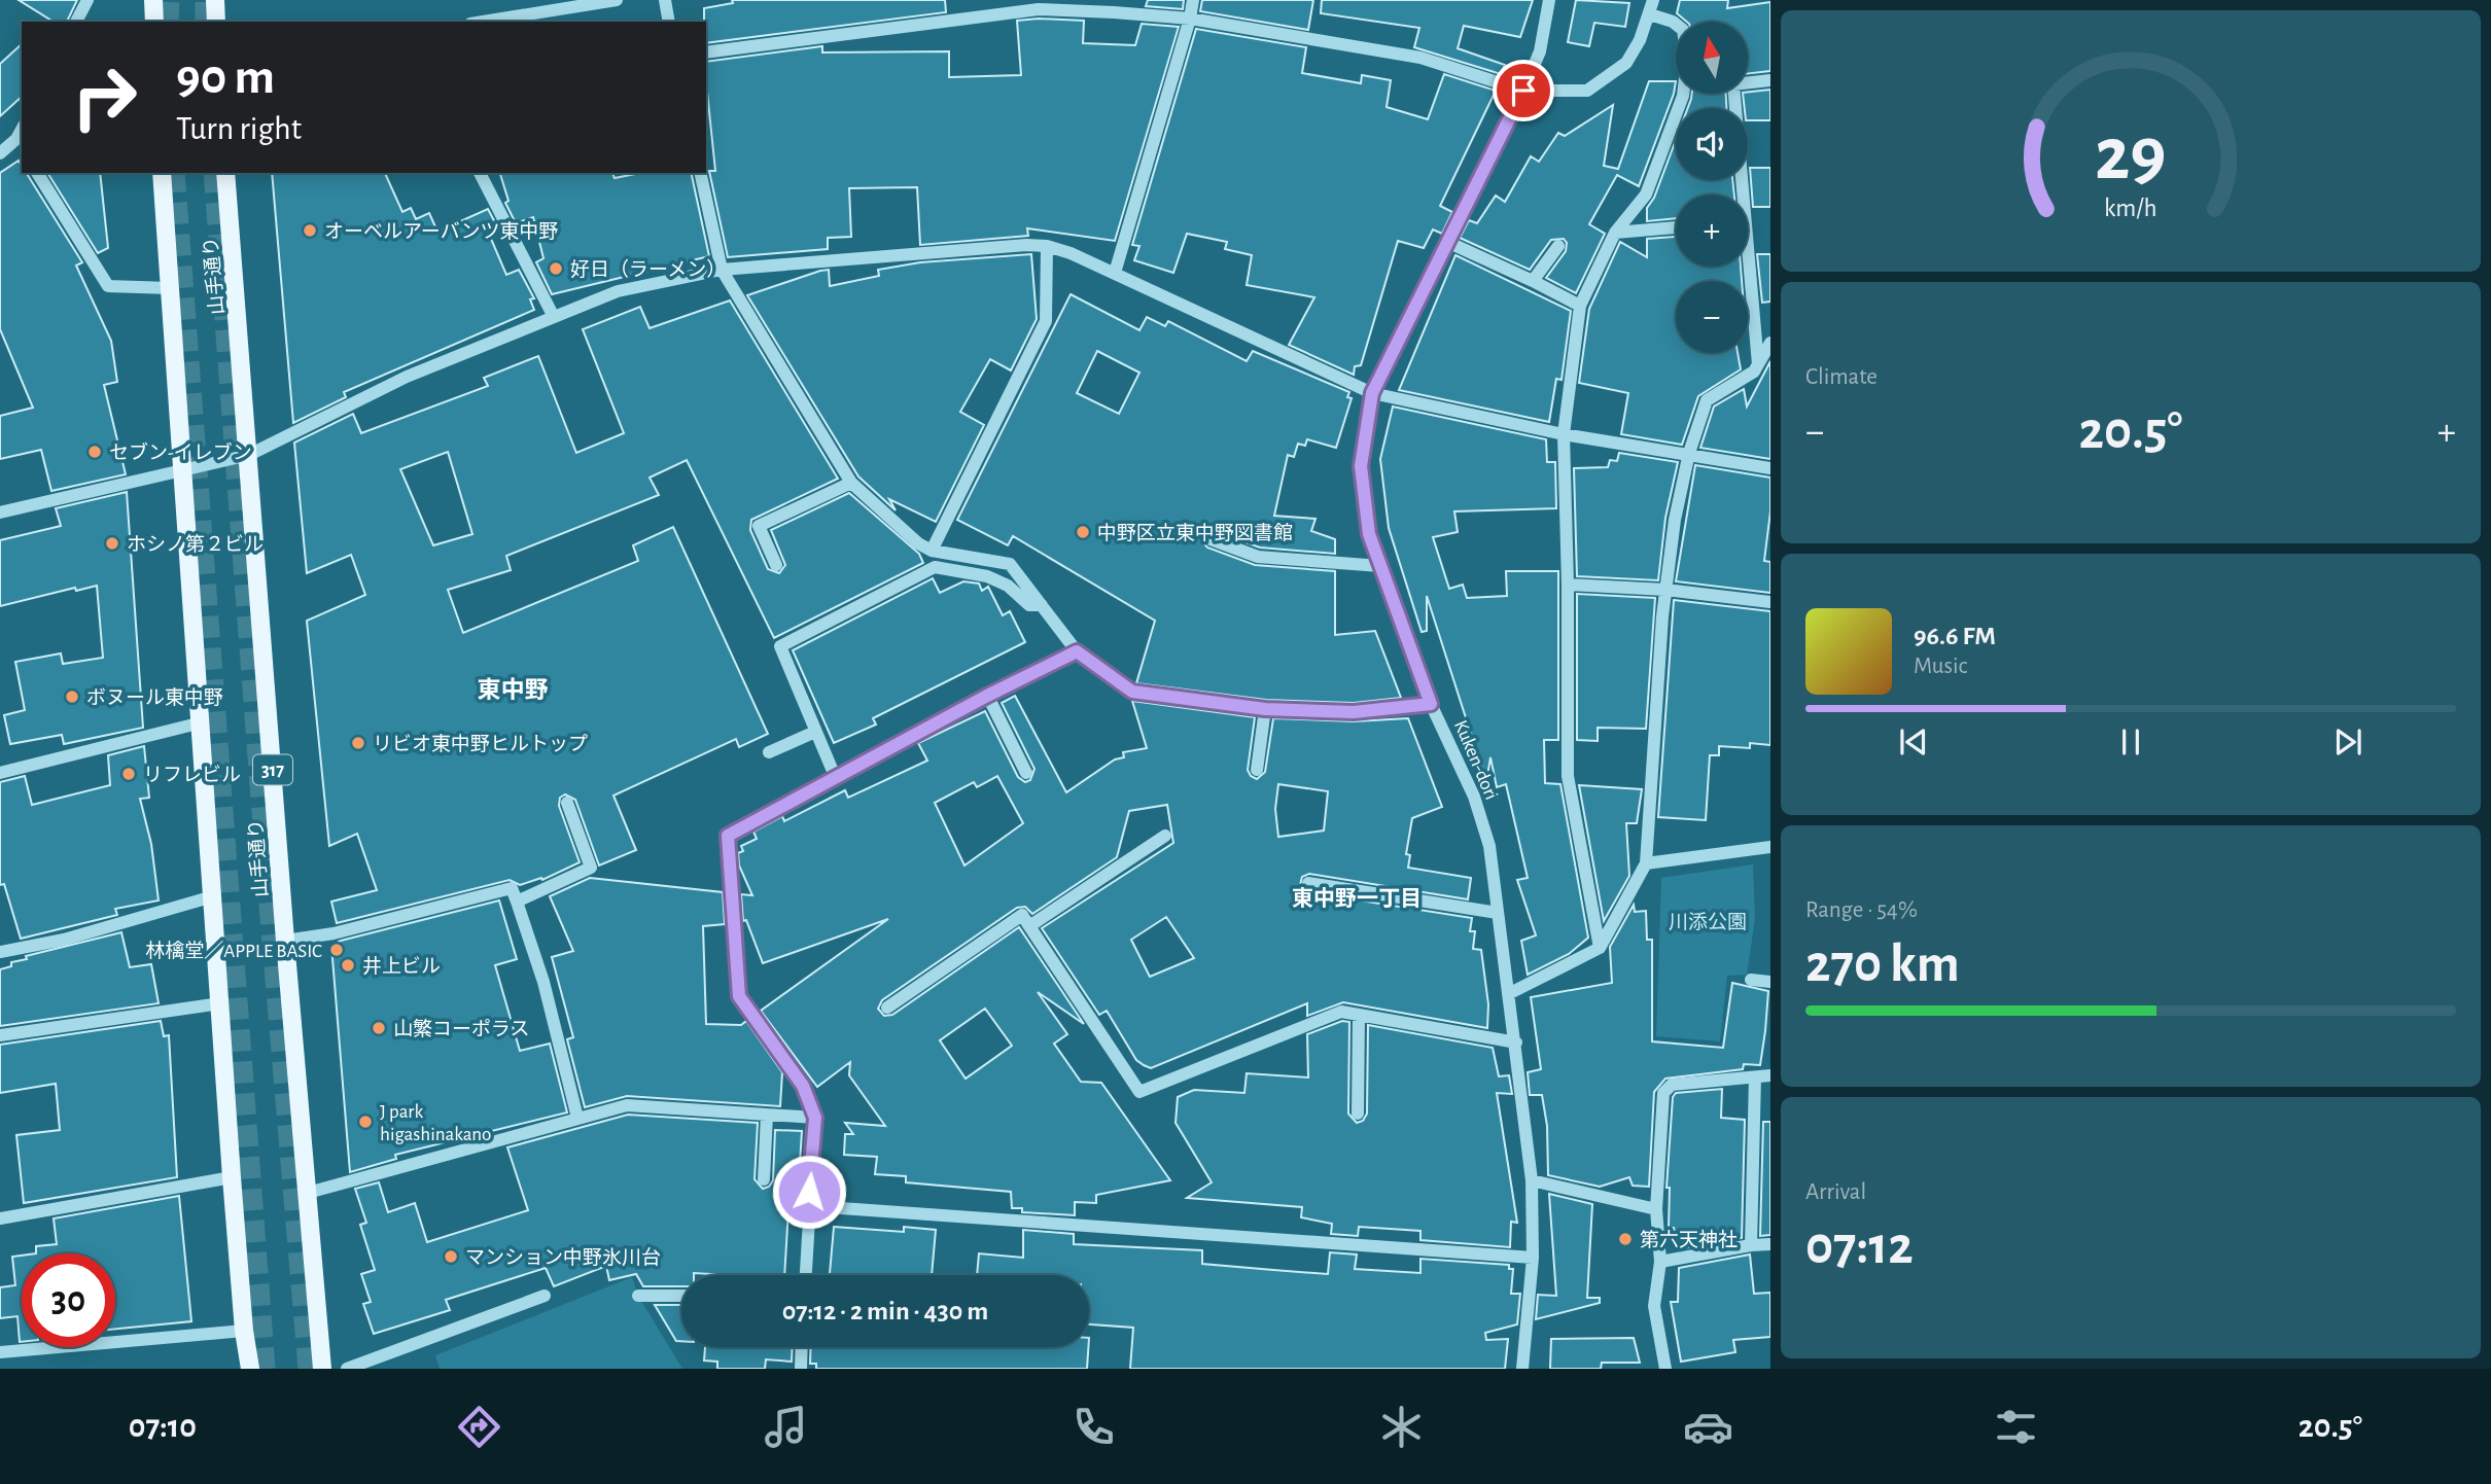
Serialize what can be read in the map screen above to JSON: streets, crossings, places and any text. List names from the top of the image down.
{
  "streets": {
    "main road": ["山手通り", "317"],
    "street": ["Kuken-dori"]
  },
  "districts": ["東中野", "東中野一丁目"],
  "parks": ["川添公園"],
  "places": [
    "オーベルアーバンツ東中野",
    "好日（ラーメン）",
    "セブン-イレブン",
    "中野区立東中野図書館",
    "ホシノ第２ビル",
    "ボヌール東中野",
    "リビオ東中野ヒルトップ",
    "リフレビル",
    "林檎堂／APPLE BASIC",
    "井上ビル",
    "山繁コーポラス",
    "J park higashinakano",
    "第六天神社",
    "マンション中野氷川台"
  ],
  "north": "top",
  "page": {
    "map_buttons": ["+", "−"],
    "turn": ["90 m", "Turn right"],
    "tile": [
      "Climate",
      ["Range · 54%", "270 km"],
      ["Arrival", "07:12"]
    ],
    "heat": ["−", "20.5°", "+"],
    "song": ["96.6 FM", "Music"],
    "limit": "30",
    "trip": "07:12 · 2 min · 430 m",
    "tabs": ["07:10", "20.5°"],
    "gauge": ["29", "km/h"]
  }
}
